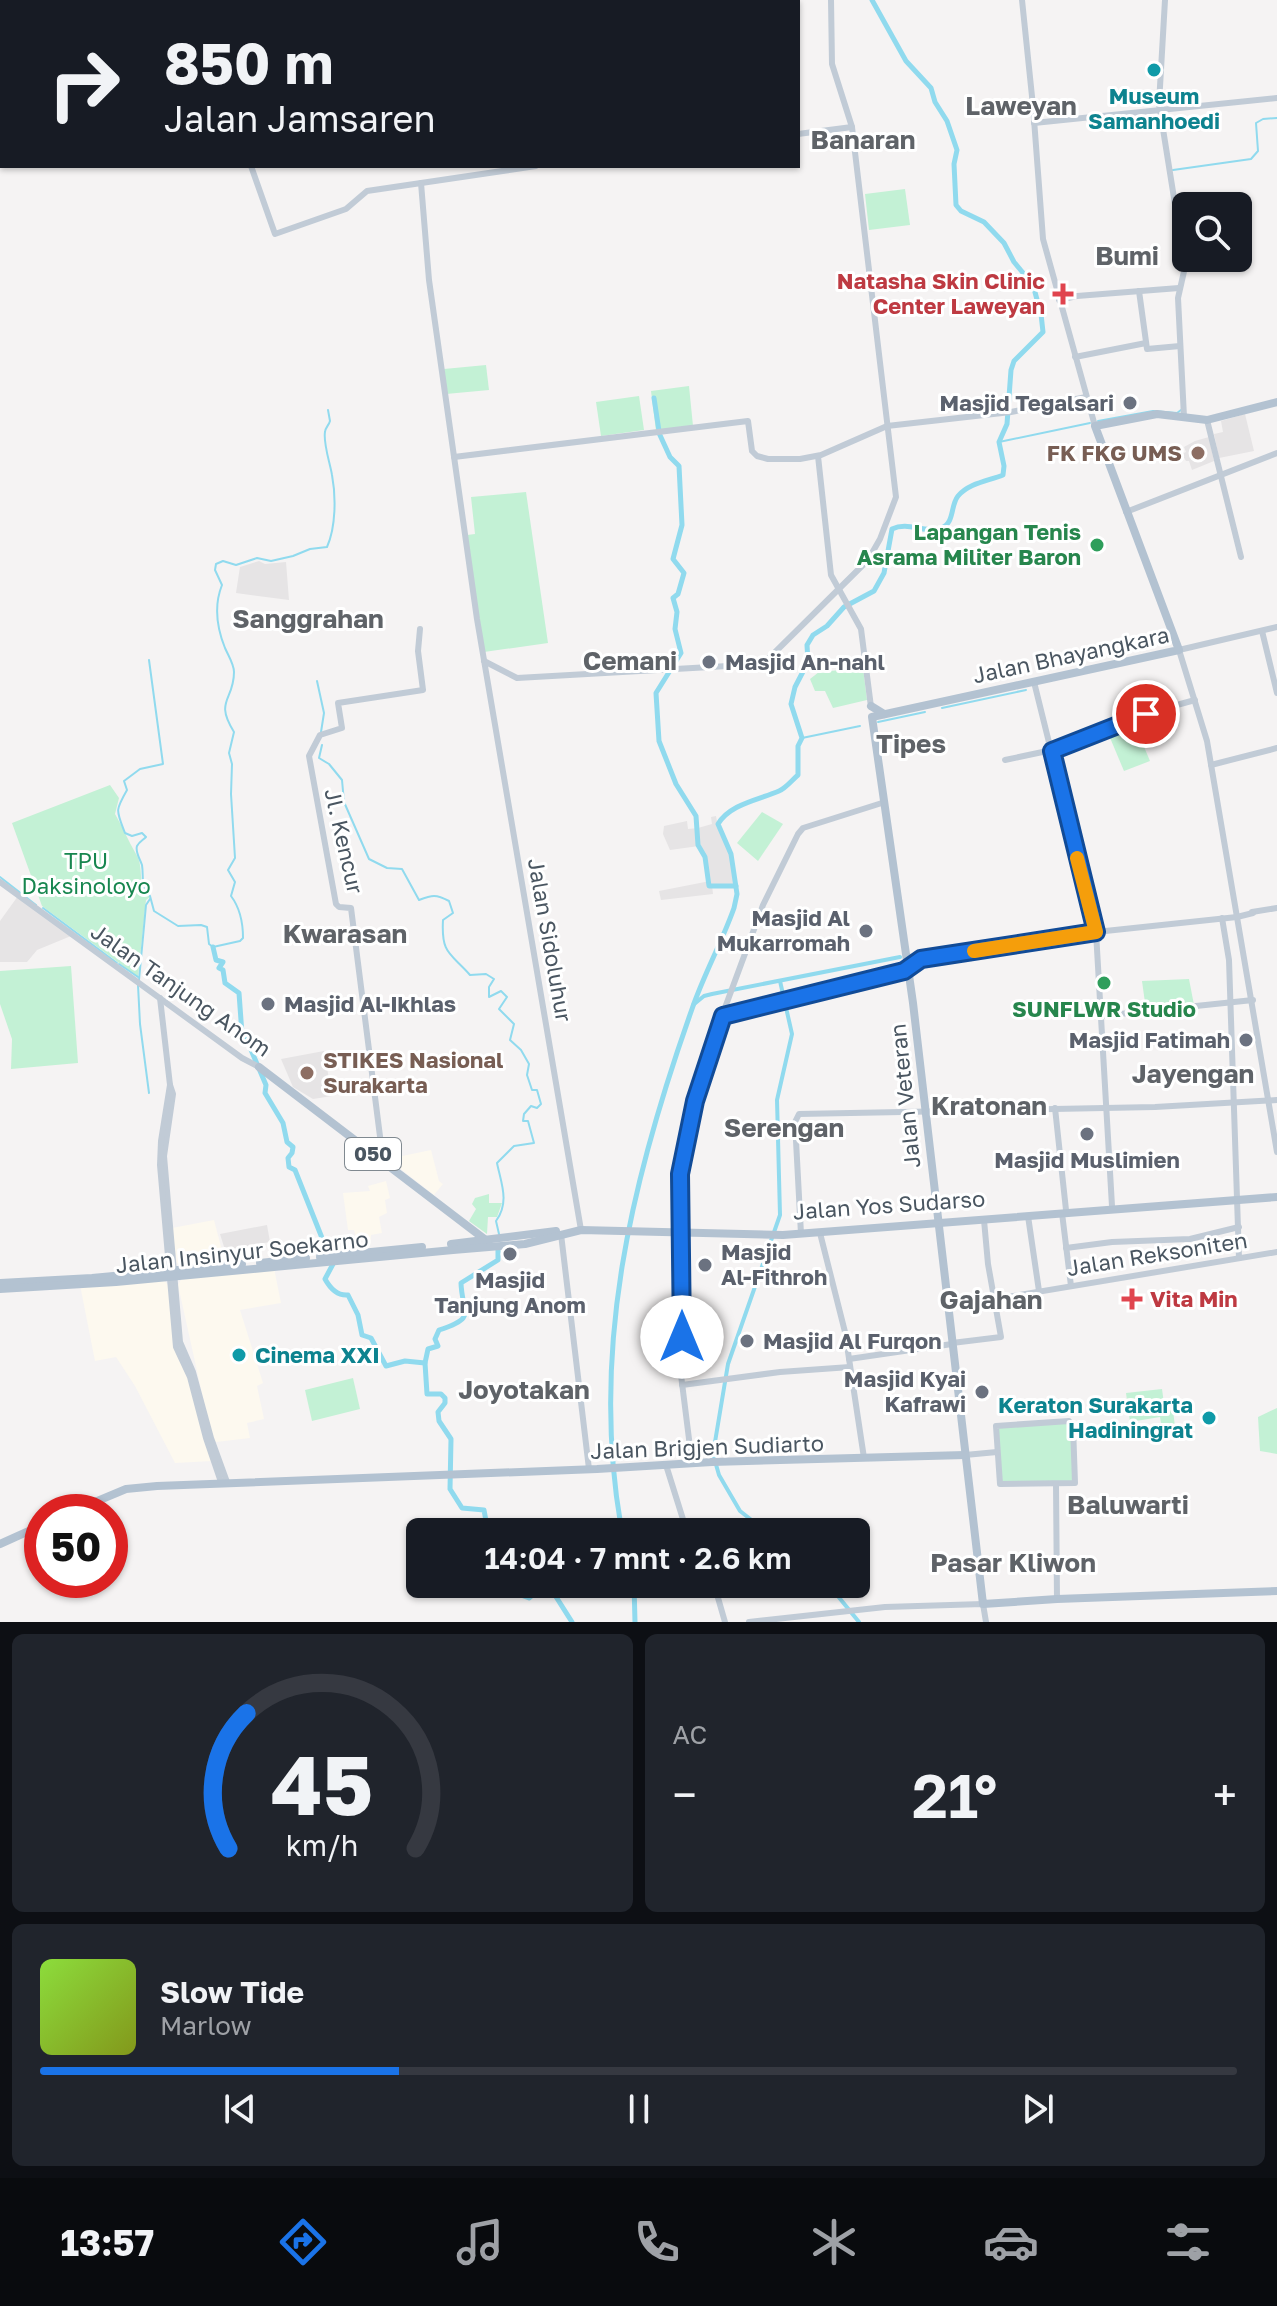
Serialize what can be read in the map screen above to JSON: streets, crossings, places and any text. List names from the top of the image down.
{
  "streets": {
    "main road": [
      "Jalan Bhayangkara",
      "Jalan Tanjung Anom",
      "Jalan Veteran",
      "050",
      "Jalan Yos Sudarso",
      "Jalan Insinyur Soekarno",
      "Jalan Brigjen Sudiarto"
    ],
    "street": ["Jl. Kencur", "Jalan Sidoluhur", "Jalan Reksoniten"]
  },
  "crossings": [
    ["Jalan Bhayangkara", "Jalan Veteran"],
    ["Jl. Kencur", "Jalan Tanjung Anom"],
    ["Jalan Sidoluhur", "Jalan Yos Sudarso"],
    ["Jalan Tanjung Anom", "Jalan Yos Sudarso"],
    ["Jalan Tanjung Anom", "Jalan Insinyur Soekarno"],
    ["Jalan Veteran", "Jalan Yos Sudarso"],
    ["Jalan Veteran", "Jalan Brigjen Sudiarto"],
    ["Jalan Yos Sudarso", "Jalan Insinyur Soekarno"]
  ],
  "districts": [
    "Laweyan",
    "Banaran",
    "Bumi",
    "Sanggrahan",
    "Cemani",
    "Tipes",
    "Kwarasan",
    "Jayengan",
    "Kratonan",
    "Serengan",
    "Gajahan",
    "Joyotakan",
    "Baluwarti",
    "Pasar Kliwon"
  ],
  "parks": ["TPU Daksinoloyo"],
  "places": {
    "other": [
      "Museum Samanhoedi",
      "Masjid Tegalsari",
      "FK FKG UMS",
      "Lapangan Tenis Asrama Militer Baron",
      "Masjid An-nahl",
      "Masjid Al Mukarromah",
      "SUNFLWR Studio",
      "Masjid Al-Ikhlas",
      "Masjid Fatimah",
      "STIKES Nasional Surakarta",
      "Masjid Muslimien",
      "Masjid Tanjung Anom",
      "Masjid Al-Fithroh",
      "Masjid Al Furqon",
      "Cinema XXI",
      "Masjid Kyai Kafrawi",
      "Keraton Surakarta Hadiningrat"
    ],
    "health": ["Natasha Skin Clinic Center Laweyan", "Vita Min"]
  },
  "page": {
    "turn": ["850 m", "Jalan Jamsaren"],
    "limit": "50",
    "trip": "14:04 · 7 mnt · 2.6 km",
    "tile": "AC",
    "heat": ["−", "21°", "+"],
    "song": ["Slow Tide", "Marlow"],
    "tabs": "13:57",
    "gauge": ["45", "km/h"]
  }
}
